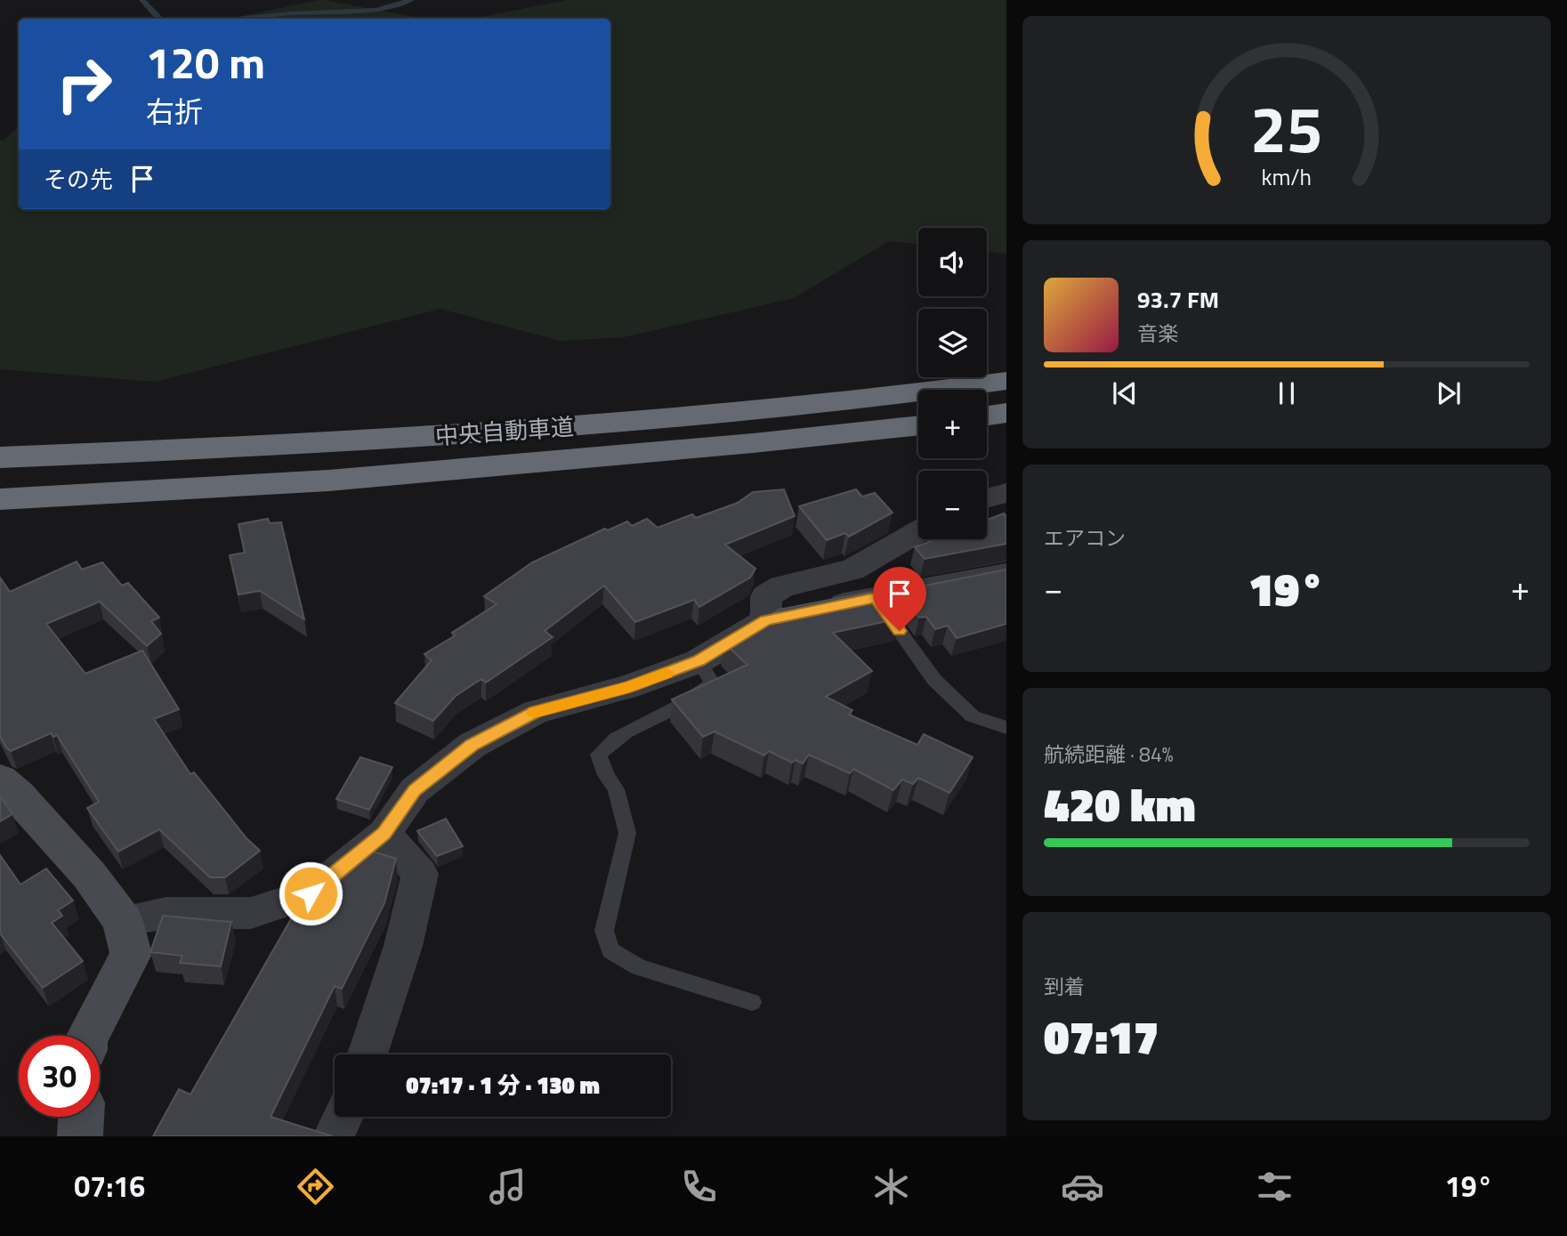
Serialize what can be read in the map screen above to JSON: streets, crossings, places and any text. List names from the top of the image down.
{
  "streets": {
    "highway": ["中央自動車道"]
  },
  "page": {
    "turn": ["120 m", "右折"],
    "then": "その先",
    "map_buttons": ["+", "−"],
    "song": ["93.7 FM", "音楽"],
    "tile": [
      "エアコン",
      ["航続距離 · 84%", "420 km"],
      ["到着", "07:17"]
    ],
    "heat": ["−", "19°", "+"],
    "limit": "30",
    "trip": "07:17 · 1 分 · 130 m",
    "tabs": ["07:16", "19°"],
    "gauge": ["25", "km/h"]
  }
}
